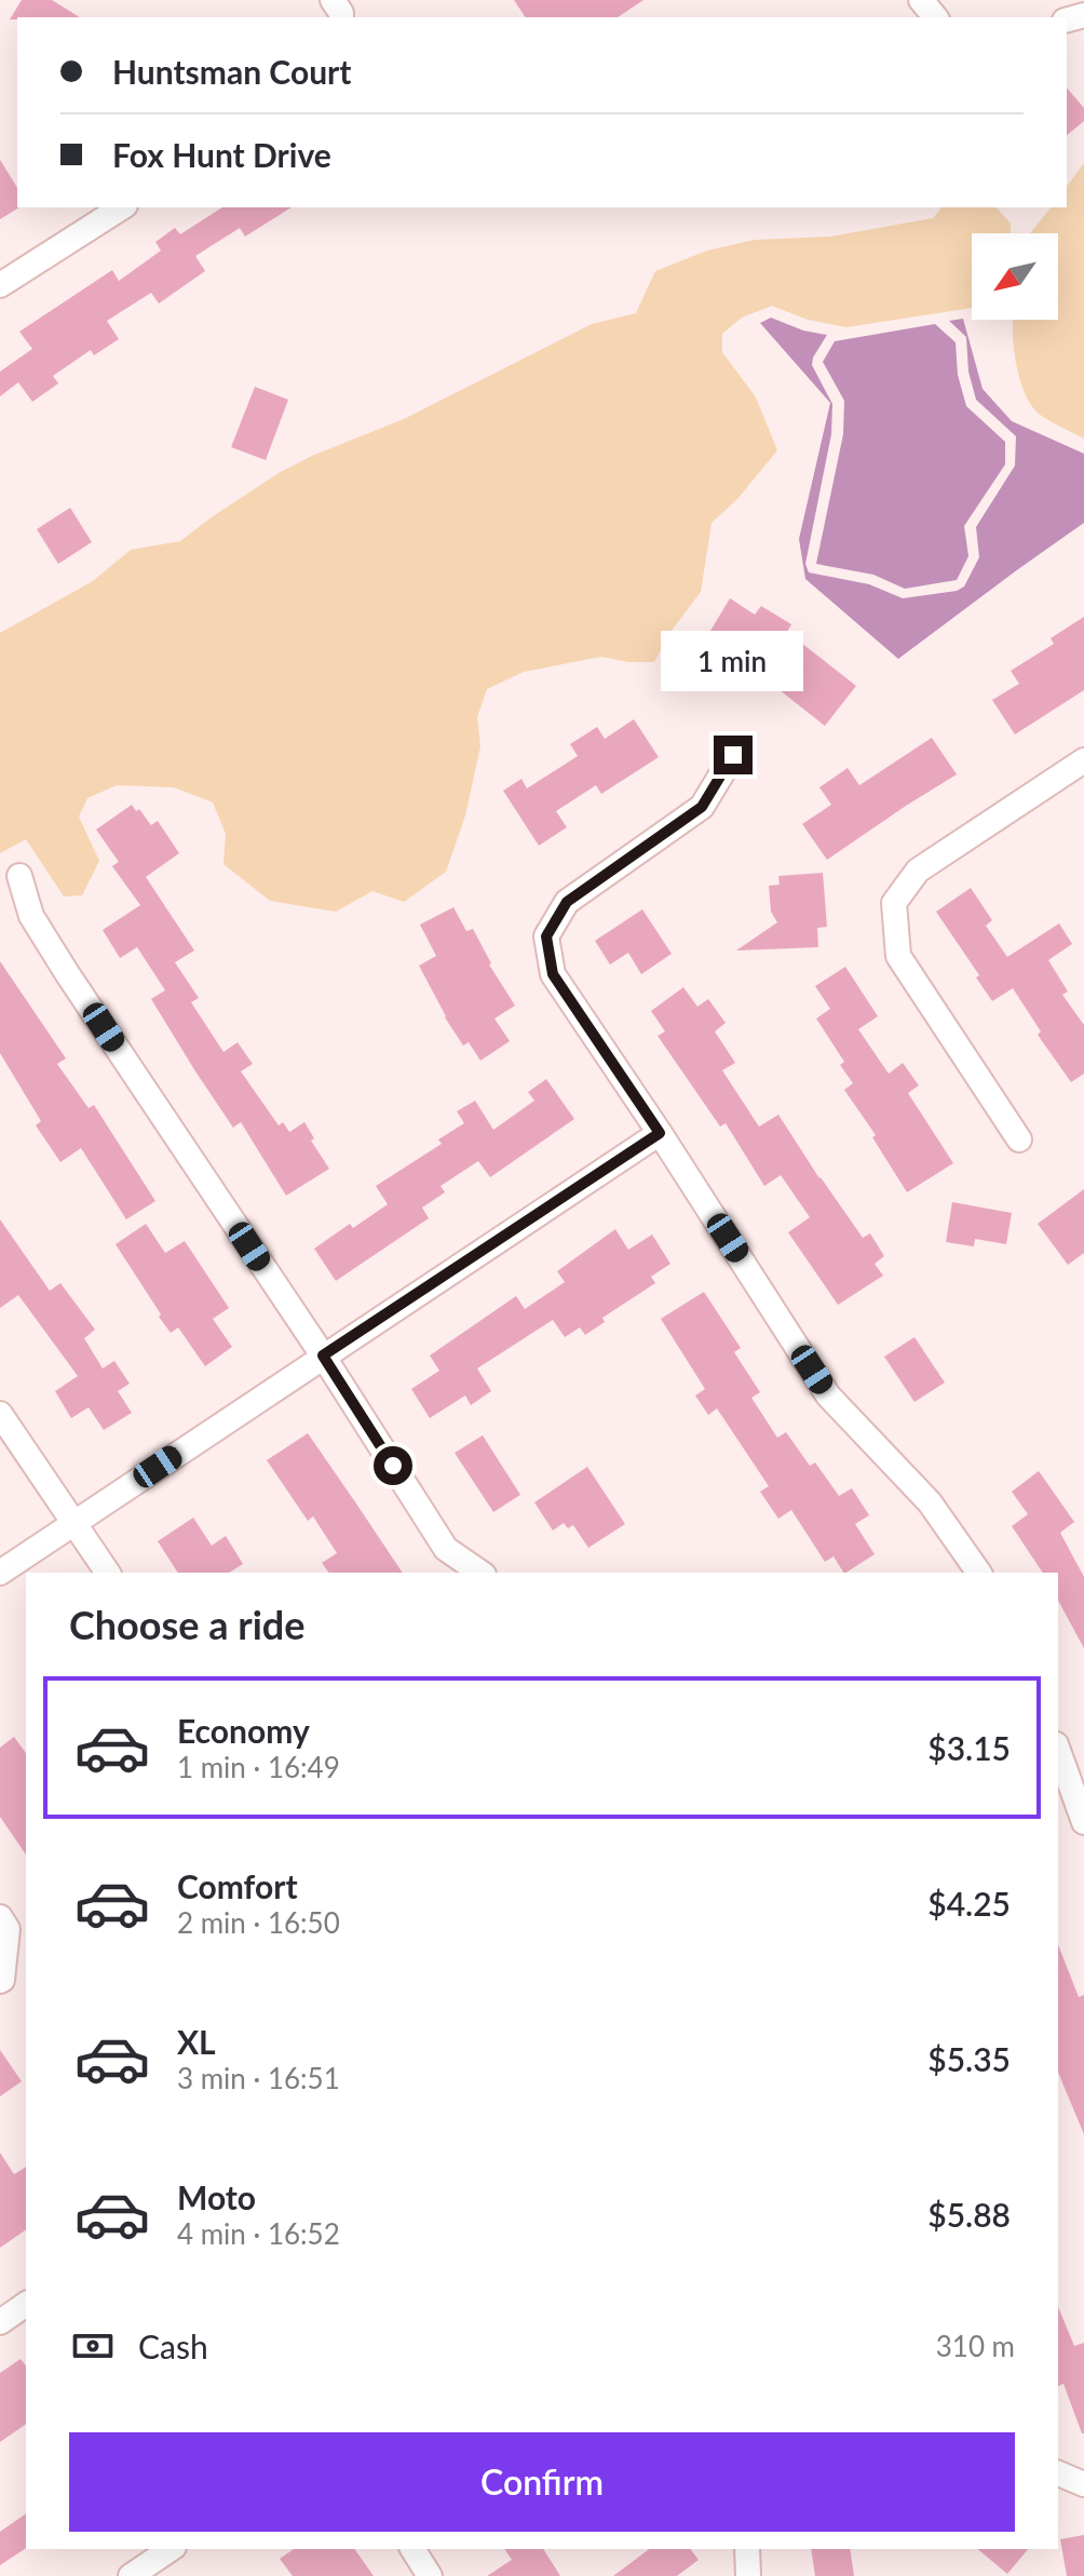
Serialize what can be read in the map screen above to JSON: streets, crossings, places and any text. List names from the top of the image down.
{
  "north": "bottom left",
  "page": {
    "banner": ["Huntsman Court", "Fox Hunt Drive"],
    "bubble": "1 min",
    "heading": "Choose a ride",
    "list": [
      {
        "name": "Economy",
        "note": "1 min · 16:49",
        "value": "$3.15"
      },
      {
        "name": "Comfort",
        "note": "2 min · 16:50",
        "value": "$4.25"
      },
      {
        "name": "XL",
        "note": "3 min · 16:51",
        "value": "$5.35"
      },
      {
        "name": "Moto",
        "note": "4 min · 16:52",
        "value": "$5.88"
      }
    ],
    "pay": ["Cash", "310 m"],
    "buttons": "Confirm"
  }
}
